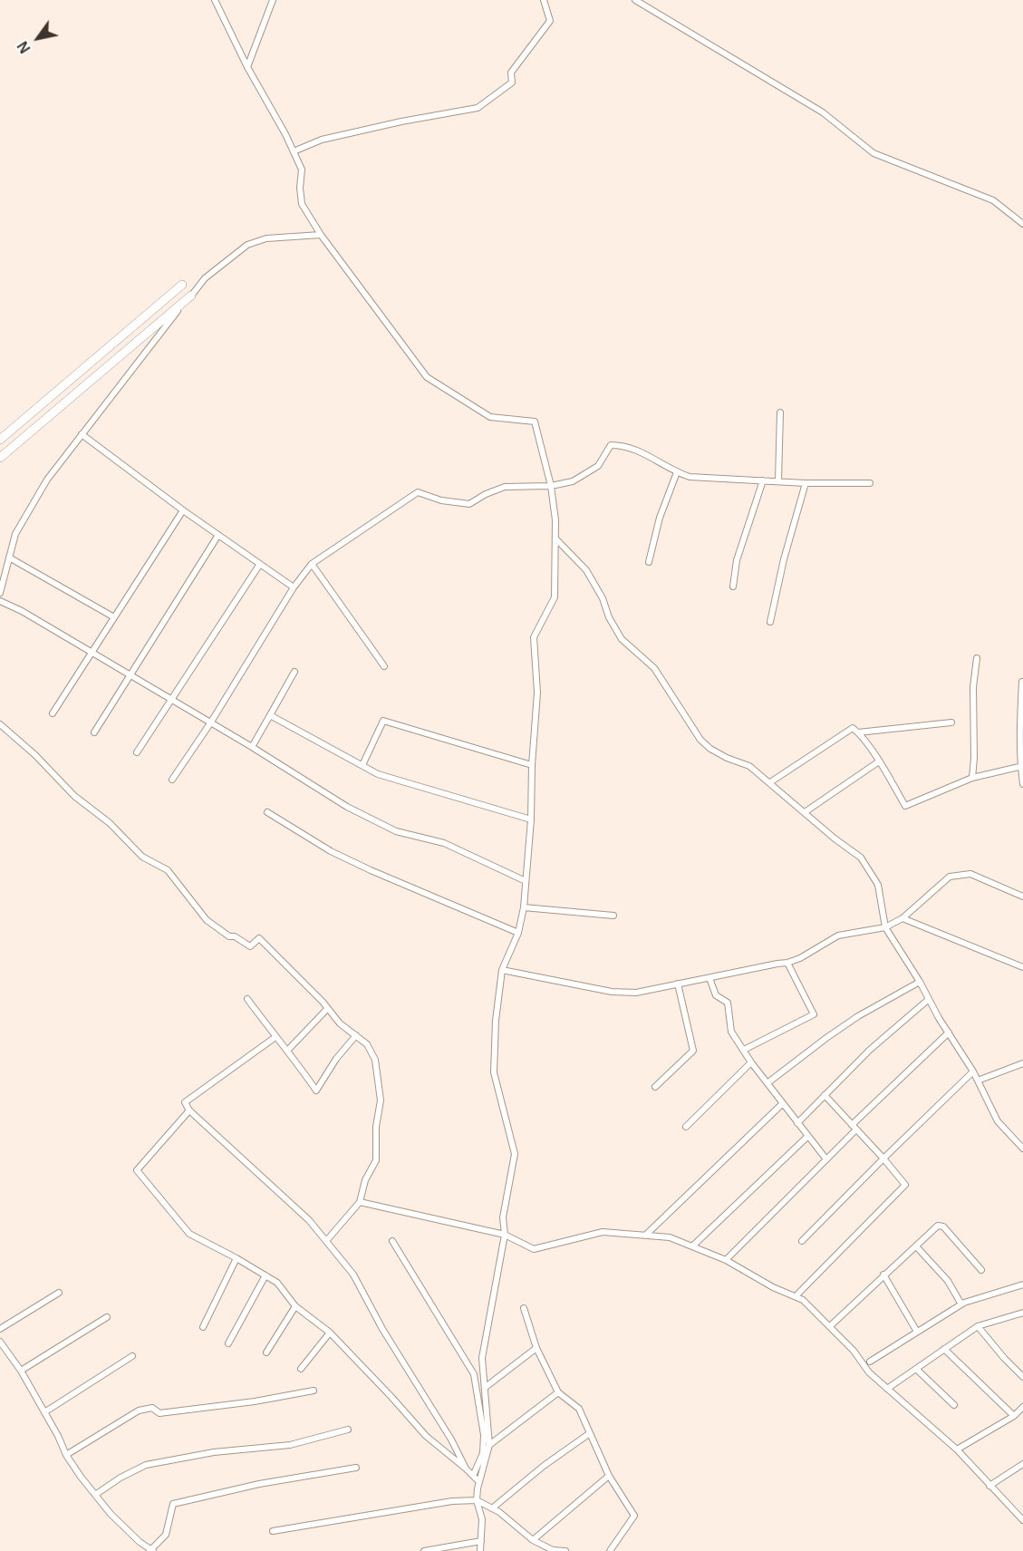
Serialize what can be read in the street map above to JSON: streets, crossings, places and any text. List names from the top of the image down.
{
  "north": "bottom left"
}
